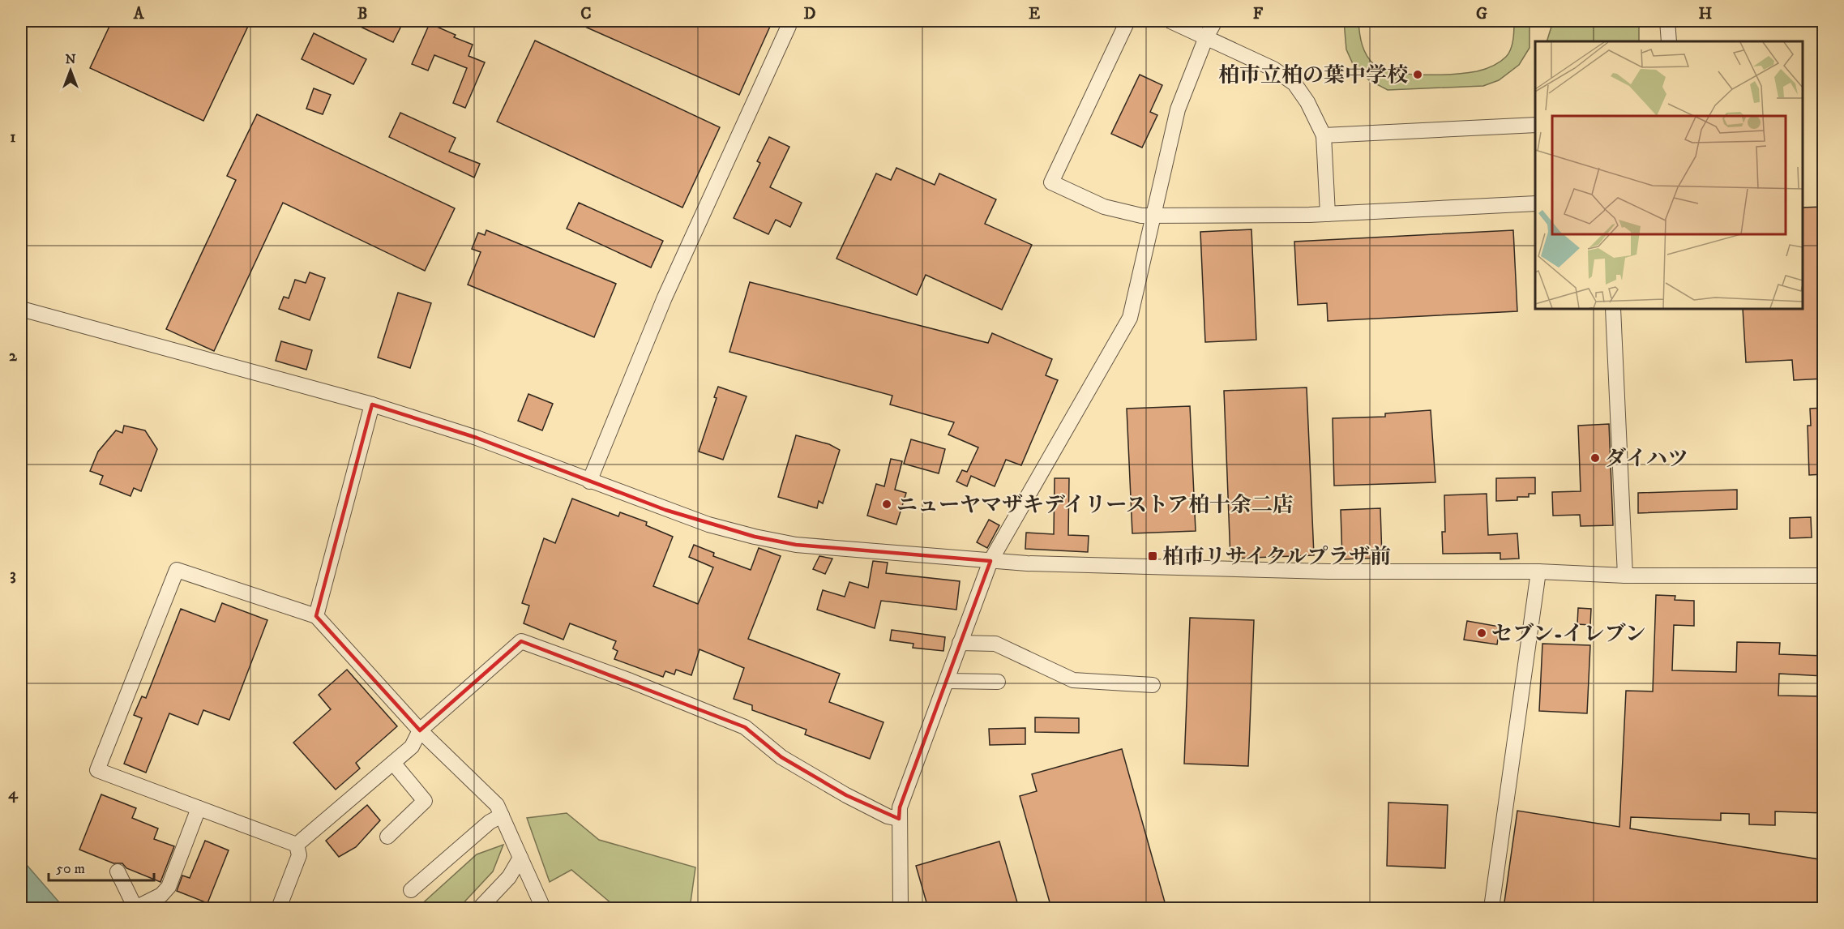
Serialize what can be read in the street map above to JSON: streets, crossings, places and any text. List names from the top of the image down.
{
  "places": {
    "other": [
      "柏市立柏の葉中学校",
      "ダイハツ",
      "ニューヤマザキデイリーストア柏十余二店",
      "セブン-イレブン"
    ],
    "transit": ["柏市リサイクルプラザ前"]
  },
  "scale_bar": "50 m",
  "north": "top",
  "grid": {
    "columns": [
      "A",
      "B",
      "C",
      "D",
      "E",
      "F",
      "G",
      "H"
    ],
    "rows": [
      "1",
      "2",
      "3",
      "4"
    ]
  }
}
